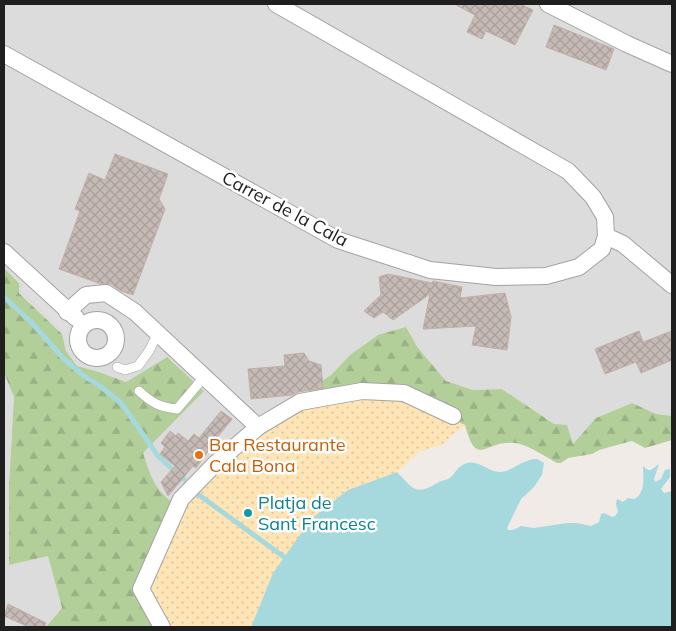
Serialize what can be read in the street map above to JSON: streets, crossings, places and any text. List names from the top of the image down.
{
  "streets": {
    "street": ["Carrer de la Cala"]
  },
  "places": ["Bar Restaurante Cala Bona", "Platja de Sant Francesc"]
}
